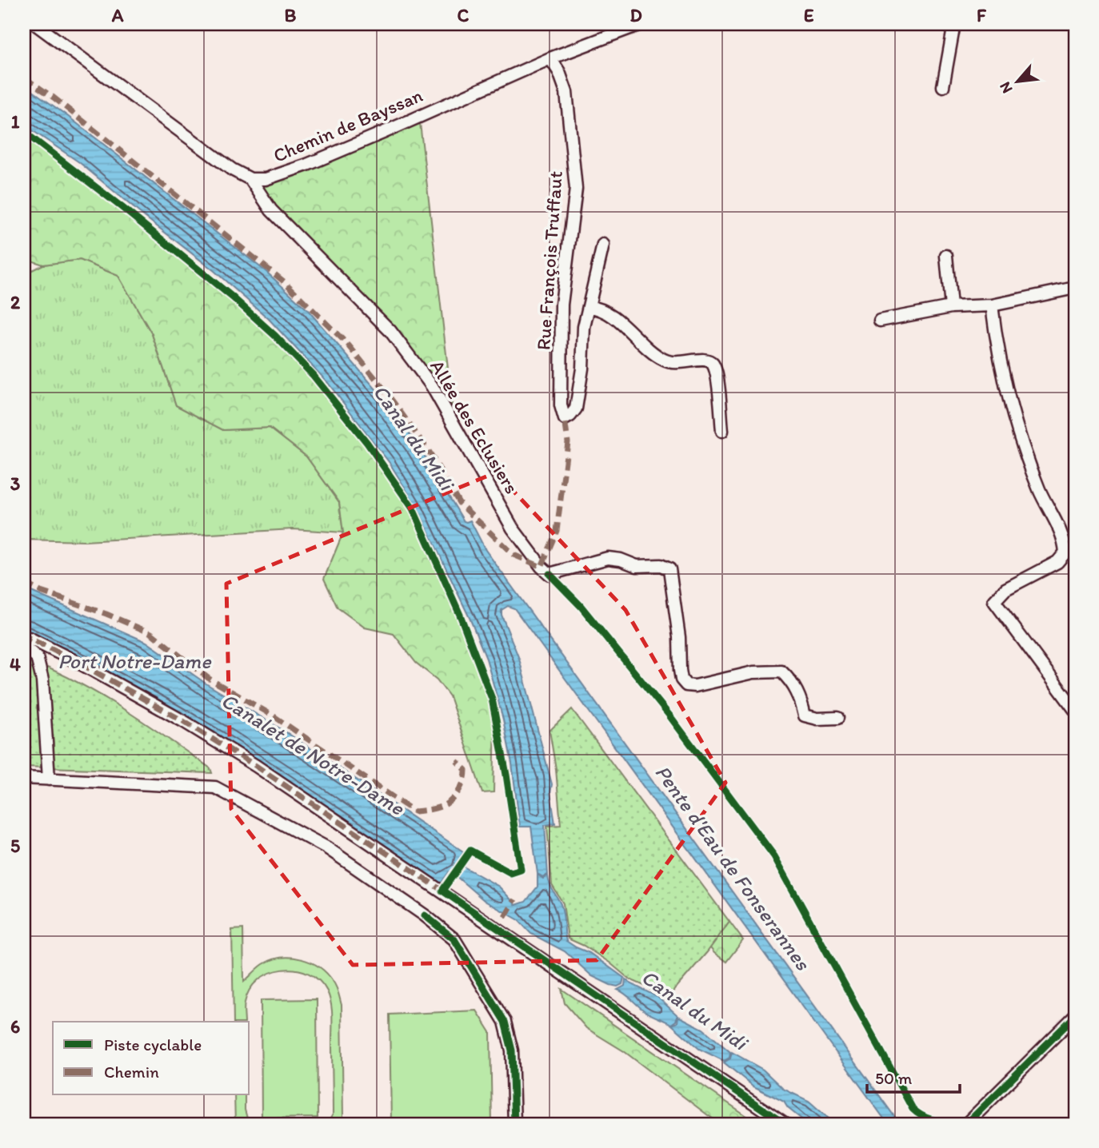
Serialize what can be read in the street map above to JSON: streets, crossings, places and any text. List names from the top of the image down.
{
  "streets": {
    "street": ["Chemin de Bayssan", "Rue François Truffaut", "Allée des Eclusiers"]
  },
  "crossings": [
    ["Chemin de Bayssan", "Rue François Truffaut"],
    ["Chemin de Bayssan", "Allée des Eclusiers"]
  ],
  "water": [
    "Canal du Midi",
    "Port Notre-Dame",
    "Canalet de Notre-Dame",
    "Pente d'Eau de Fonserannes"
  ],
  "legend": ["Piste cyclable", "Chemin"],
  "scale_bar": "50 m",
  "north": "bottom left",
  "grid": {
    "columns": [
      "A",
      "B",
      "C",
      "D",
      "E",
      "F"
    ],
    "rows": [
      "1",
      "2",
      "3",
      "4",
      "5",
      "6"
    ]
  }
}
